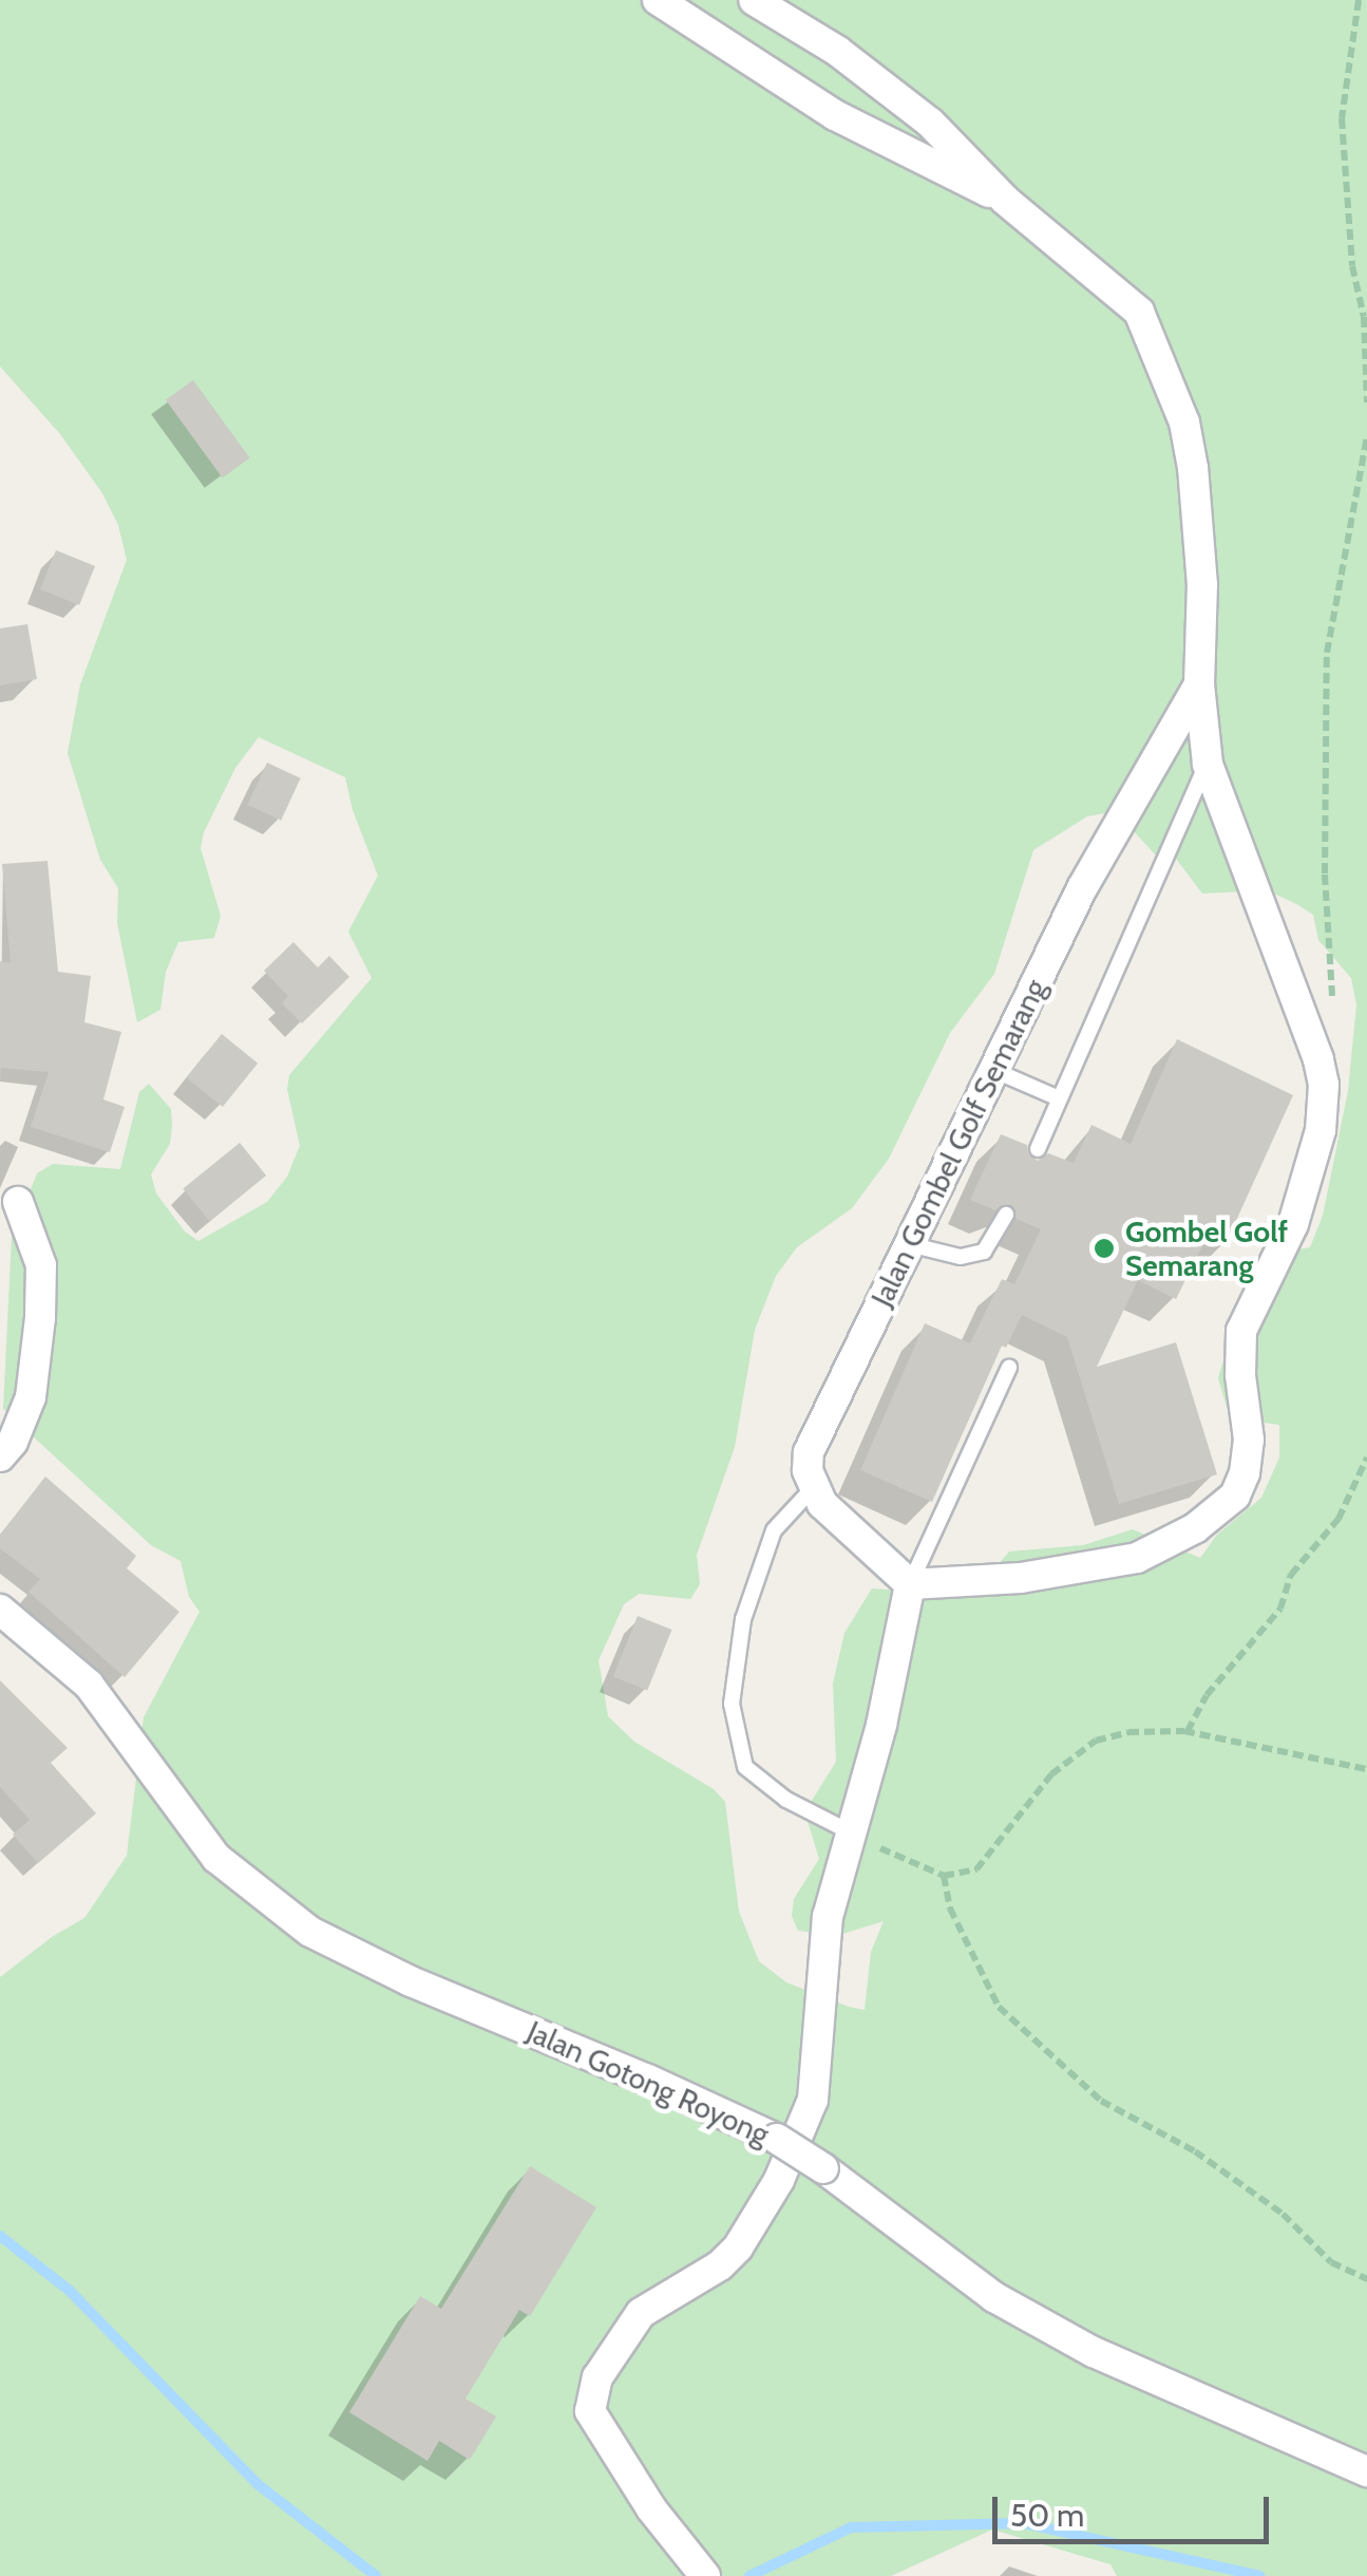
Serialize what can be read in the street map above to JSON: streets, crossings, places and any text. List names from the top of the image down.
{
  "streets": {
    "street": ["Jalan Gombel Golf Semarang", "Jalan Gotong Royong"]
  },
  "places": ["Gombel Golf Semarang"],
  "scale_bar": "50 m"
}
